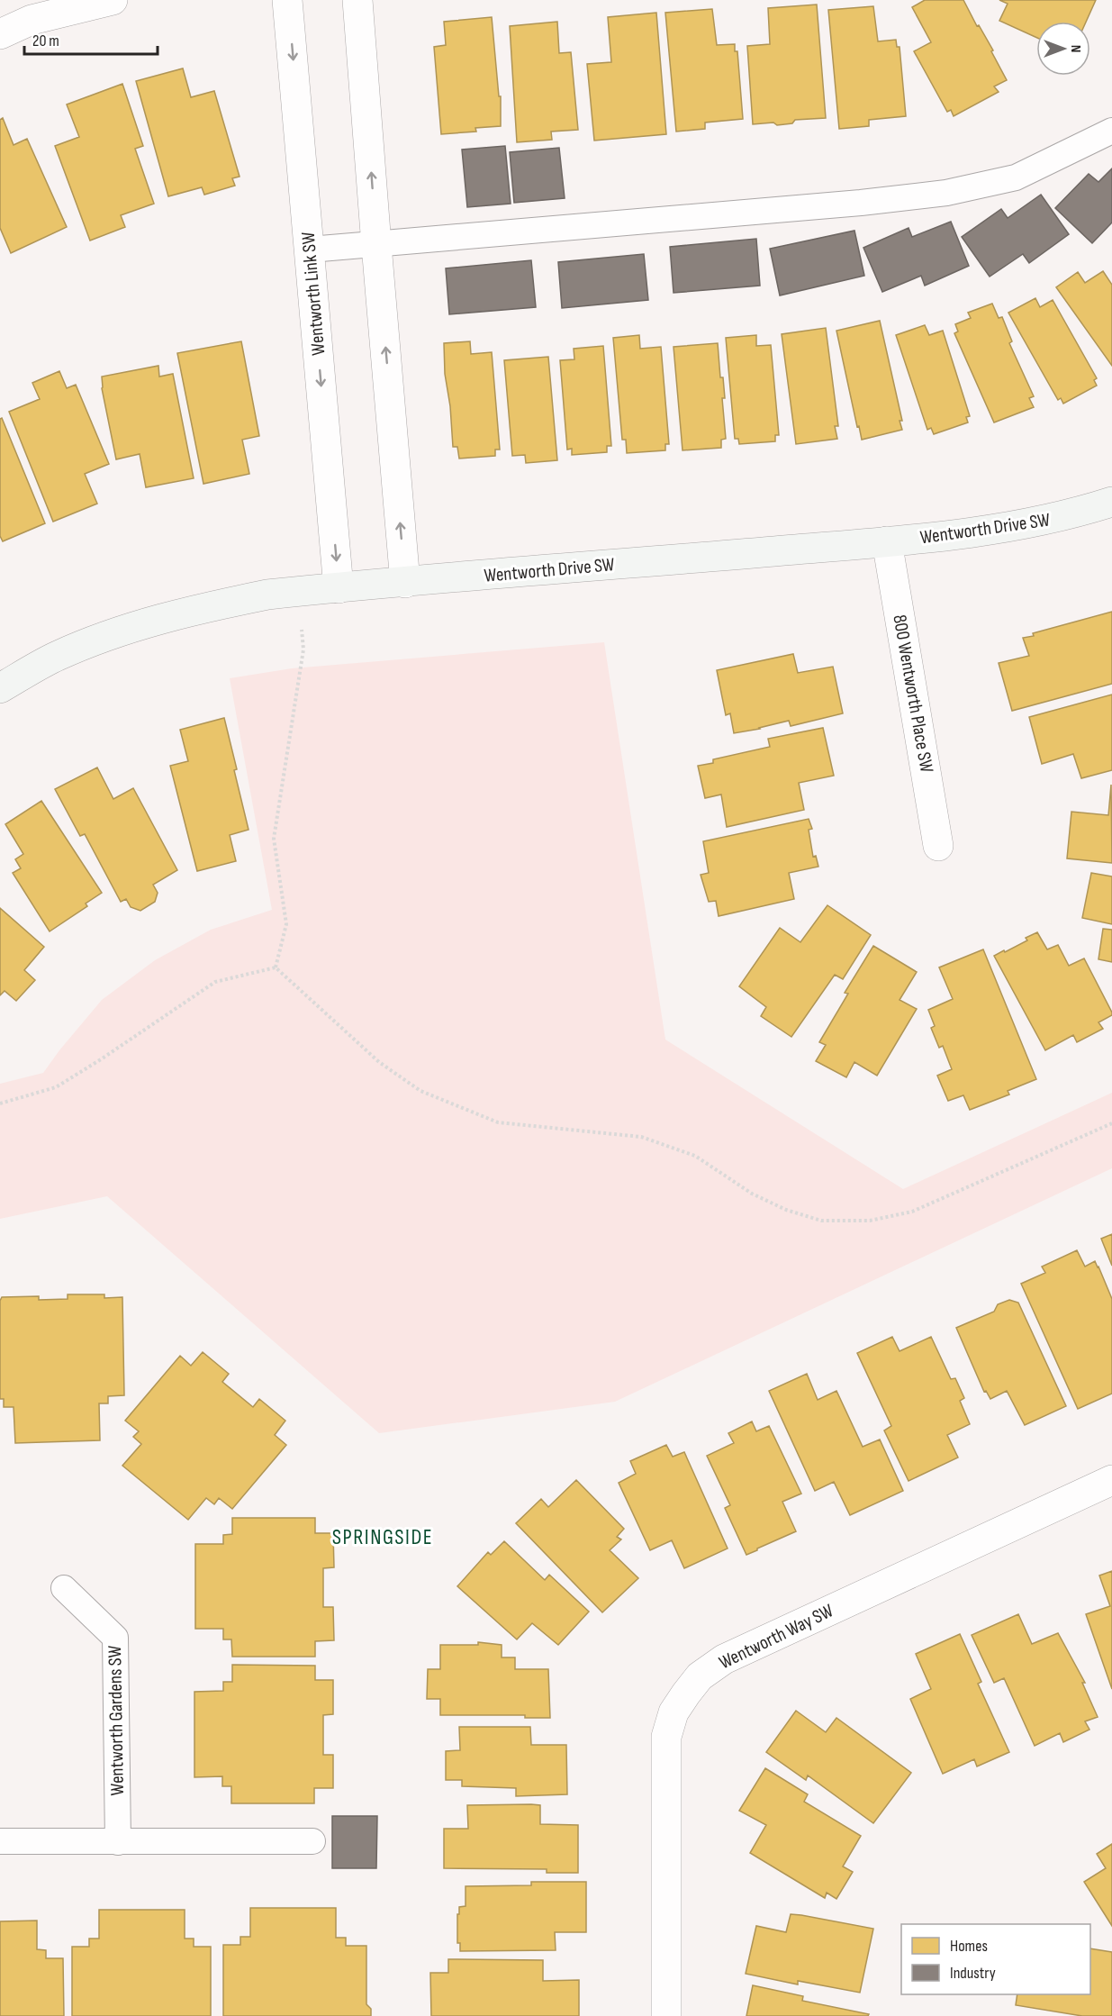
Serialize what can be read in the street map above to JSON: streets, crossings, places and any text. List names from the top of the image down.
{
  "streets": {
    "street": [
      "Wentworth Link SW",
      "Wentworth Drive SW",
      "800 Wentworth Place SW",
      "Wentworth Way SW"
    ],
    "lane": ["Wentworth Gardens SW"]
  },
  "crossings": [
    ["Wentworth Link SW", "Wentworth Drive SW"],
    ["Wentworth Drive SW", "800 Wentworth Place SW"]
  ],
  "districts": ["SPRINGSIDE"],
  "legend": ["Homes", "Industry"],
  "scale_bar": "20 m",
  "north": "right"
}
